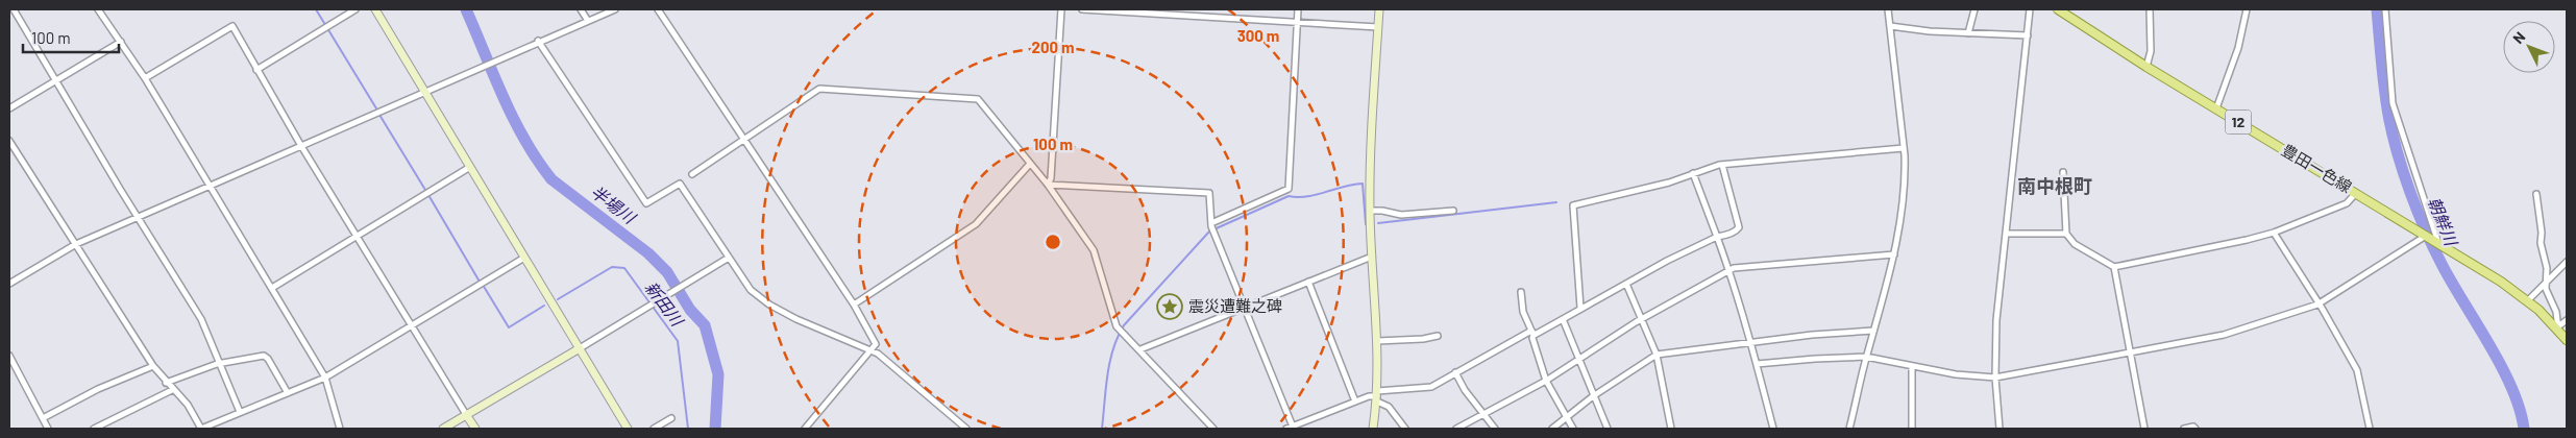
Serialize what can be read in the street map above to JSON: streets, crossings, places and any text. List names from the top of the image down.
{
  "streets": {
    "main road": ["12", "豊田一色線"]
  },
  "districts": ["南中根町"],
  "water": ["半場川", "朝鮮川", "新田川"],
  "places": {
    "place": ["震災遭難之碑"]
  },
  "scale_bar": "100 m",
  "north": "top left",
  "rings": ["300 m", "200 m", "100 m"]
}
